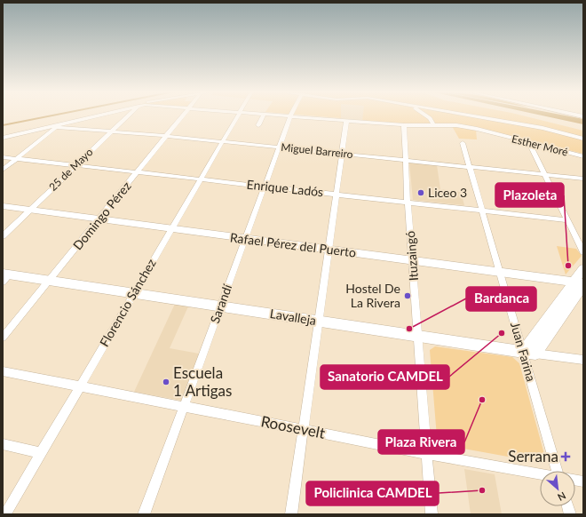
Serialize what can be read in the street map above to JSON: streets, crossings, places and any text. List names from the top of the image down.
{
  "streets": {
    "main road": ["Rafael Pérez del Puerto", "Lavalleja"],
    "street": [
      "Esther Moré",
      "Miguel Barreiro",
      "25 de Mayo",
      "Enrique Ladós",
      "Domingo Pérez",
      "Ituzaingó",
      "Florencio Sánchez",
      "Sarandí",
      "Juan Farina",
      "Roosevelt"
    ]
  },
  "crossings": [
    ["Esther Moré", "Miguel Barreiro"],
    ["Esther Moré", "Ituzaingó"],
    ["Miguel Barreiro", "25 de Mayo"],
    ["Miguel Barreiro", "Domingo Pérez"],
    ["Miguel Barreiro", "Ituzaingó"],
    ["Miguel Barreiro", "Florencio Sánchez"],
    ["Miguel Barreiro", "Sarandí"],
    ["Miguel Barreiro", "Juan Farina"],
    ["25 de Mayo", "Enrique Ladós"],
    ["25 de Mayo", "Rafael Pérez del Puerto"],
    ["Enrique Ladós", "Domingo Pérez"],
    ["Enrique Ladós", "Ituzaingó"],
    ["Enrique Ladós", "Florencio Sánchez"],
    ["Enrique Ladós", "Sarandí"],
    ["Enrique Ladós", "Juan Farina"],
    ["Domingo Pérez", "Rafael Pérez del Puerto"],
    ["Domingo Pérez", "Lavalleja"],
    ["Rafael Pérez del Puerto", "Ituzaingó"],
    ["Rafael Pérez del Puerto", "Florencio Sánchez"],
    ["Rafael Pérez del Puerto", "Sarandí"],
    ["Rafael Pérez del Puerto", "Juan Farina"],
    ["Ituzaingó", "Lavalleja"],
    ["Ituzaingó", "Roosevelt"],
    ["Florencio Sánchez", "Lavalleja"],
    ["Florencio Sánchez", "Roosevelt"],
    ["Sarandí", "Lavalleja"],
    ["Sarandí", "Roosevelt"],
    ["Lavalleja", "Juan Farina"]
  ],
  "places": {
    "other": [
      "Liceo 3",
      "Plazoleta",
      "Hostel De La Rivera",
      "Bardanca",
      "Sanatorio CAMDEL",
      "Escuela 1 Artigas",
      "Plaza Rivera",
      "Policlinica CAMDEL"
    ],
    "health": ["Serrana"]
  },
  "north": "bottom right"
}
